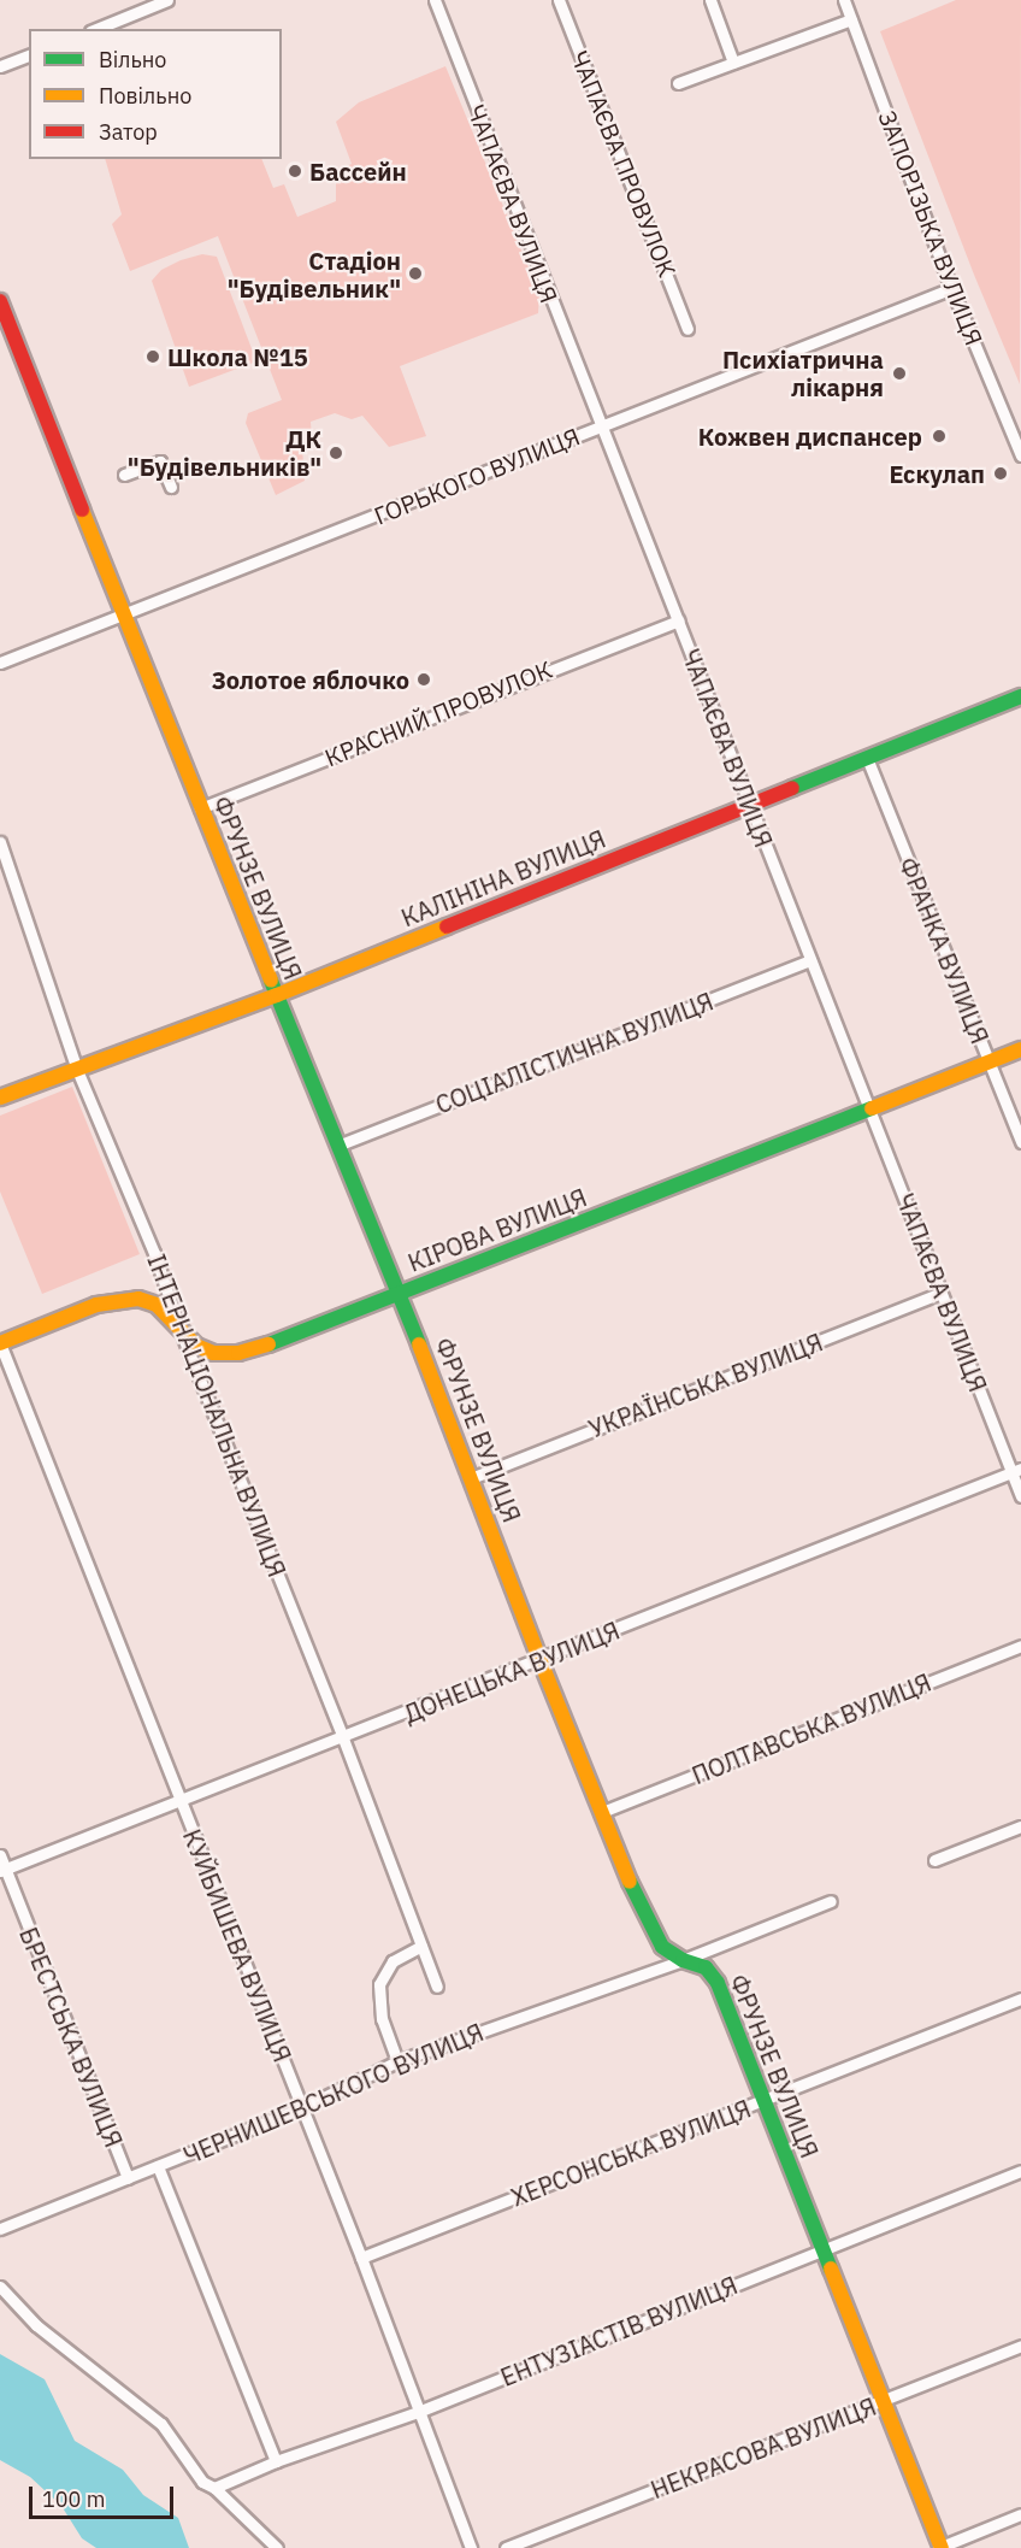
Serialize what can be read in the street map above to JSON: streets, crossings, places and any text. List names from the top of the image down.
{
  "streets": {
    "street": [
      "ЧАПАЄВА ПРОВУЛОК",
      "ЧАПАЄВА ВУЛИЦЯ",
      "ЗАПОРІЗЬКА ВУЛИЦЯ",
      "ГОРЬКОГО ВУЛИЦЯ",
      "КРАСНИЙ ПРОВУЛОК",
      "КАЛІНІНА ВУЛИЦЯ",
      "ФРУНЗЕ ВУЛИЦЯ",
      "ФРАНКА ВУЛИЦЯ",
      "СОЦІАЛІСТИЧНА ВУЛИЦЯ",
      "КІРОВА ВУЛИЦЯ",
      "УКРАЇНСЬКА ВУЛИЦЯ",
      "ІНТЕРНАЦІОНАЛЬНА ВУЛИЦЯ",
      "ДОНЕЦЬКА ВУЛИЦЯ",
      "ПОЛТАВСЬКА ВУЛИЦЯ",
      "КУЙБИШЕВА ВУЛИЦЯ",
      "БРЕСТСЬКА ВУЛИЦЯ",
      "ЧЕРНИШЕВСЬКОГО ВУЛИЦЯ",
      "ХЕРСОНСЬКА ВУЛИЦЯ",
      "ЕНТУЗІАСТІВ ВУЛИЦЯ",
      "НЕКРАСОВА ВУЛИЦЯ"
    ]
  },
  "crossings": [
    ["ЧАПАЄВА ВУЛИЦЯ", "ГОРЬКОГО ВУЛИЦЯ"],
    ["ЧАПАЄВА ВУЛИЦЯ", "КРАСНИЙ ПРОВУЛОК"],
    ["ЧАПАЄВА ВУЛИЦЯ", "КАЛІНІНА ВУЛИЦЯ"],
    ["ЧАПАЄВА ВУЛИЦЯ", "СОЦІАЛІСТИЧНА ВУЛИЦЯ"],
    ["ЧАПАЄВА ВУЛИЦЯ", "КІРОВА ВУЛИЦЯ"],
    ["ЧАПАЄВА ВУЛИЦЯ", "УКРАЇНСЬКА ВУЛИЦЯ"],
    ["ЧАПАЄВА ВУЛИЦЯ", "ДОНЕЦЬКА ВУЛИЦЯ"],
    ["ЗАПОРІЗЬКА ВУЛИЦЯ", "ГОРЬКОГО ВУЛИЦЯ"],
    ["ГОРЬКОГО ВУЛИЦЯ", "ФРУНЗЕ ВУЛИЦЯ"],
    ["КРАСНИЙ ПРОВУЛОК", "ФРУНЗЕ ВУЛИЦЯ"],
    ["КАЛІНІНА ВУЛИЦЯ", "ФРУНЗЕ ВУЛИЦЯ"],
    ["КАЛІНІНА ВУЛИЦЯ", "ФРАНКА ВУЛИЦЯ"],
    ["КАЛІНІНА ВУЛИЦЯ", "ІНТЕРНАЦІОНАЛЬНА ВУЛИЦЯ"],
    ["ФРУНЗЕ ВУЛИЦЯ", "СОЦІАЛІСТИЧНА ВУЛИЦЯ"],
    ["ФРУНЗЕ ВУЛИЦЯ", "КІРОВА ВУЛИЦЯ"],
    ["ФРУНЗЕ ВУЛИЦЯ", "УКРАЇНСЬКА ВУЛИЦЯ"],
    ["ФРУНЗЕ ВУЛИЦЯ", "ДОНЕЦЬКА ВУЛИЦЯ"],
    ["ФРУНЗЕ ВУЛИЦЯ", "ПОЛТАВСЬКА ВУЛИЦЯ"],
    ["ФРУНЗЕ ВУЛИЦЯ", "ЧЕРНИШЕВСЬКОГО ВУЛИЦЯ"],
    ["ФРУНЗЕ ВУЛИЦЯ", "ХЕРСОНСЬКА ВУЛИЦЯ"],
    ["ФРУНЗЕ ВУЛИЦЯ", "ЕНТУЗІАСТІВ ВУЛИЦЯ"],
    ["ФРУНЗЕ ВУЛИЦЯ", "НЕКРАСОВА ВУЛИЦЯ"],
    ["ФРАНКА ВУЛИЦЯ", "КІРОВА ВУЛИЦЯ"],
    ["КІРОВА ВУЛИЦЯ", "ІНТЕРНАЦІОНАЛЬНА ВУЛИЦЯ"],
    ["КІРОВА ВУЛИЦЯ", "КУЙБИШЕВА ВУЛИЦЯ"],
    ["ІНТЕРНАЦІОНАЛЬНА ВУЛИЦЯ", "ДОНЕЦЬКА ВУЛИЦЯ"],
    ["ДОНЕЦЬКА ВУЛИЦЯ", "КУЙБИШЕВА ВУЛИЦЯ"],
    ["ДОНЕЦЬКА ВУЛИЦЯ", "БРЕСТСЬКА ВУЛИЦЯ"],
    ["КУЙБИШЕВА ВУЛИЦЯ", "ЧЕРНИШЕВСЬКОГО ВУЛИЦЯ"],
    ["КУЙБИШЕВА ВУЛИЦЯ", "ХЕРСОНСЬКА ВУЛИЦЯ"],
    ["КУЙБИШЕВА ВУЛИЦЯ", "ЕНТУЗІАСТІВ ВУЛИЦЯ"],
    ["БРЕСТСЬКА ВУЛИЦЯ", "ЧЕРНИШЕВСЬКОГО ВУЛИЦЯ"]
  ],
  "places": [
    "Бассейн",
    "Стадіон \"Будівельник\"",
    "Школа №15",
    "Психіатрична лікарня",
    "Кожвен диспансер",
    "ДК \"Будівельників\"",
    "Ескулап",
    "Золотое яблочко"
  ],
  "legend": ["Вільно", "Повільно", "Затор"],
  "scale_bar": "100 m"
}
